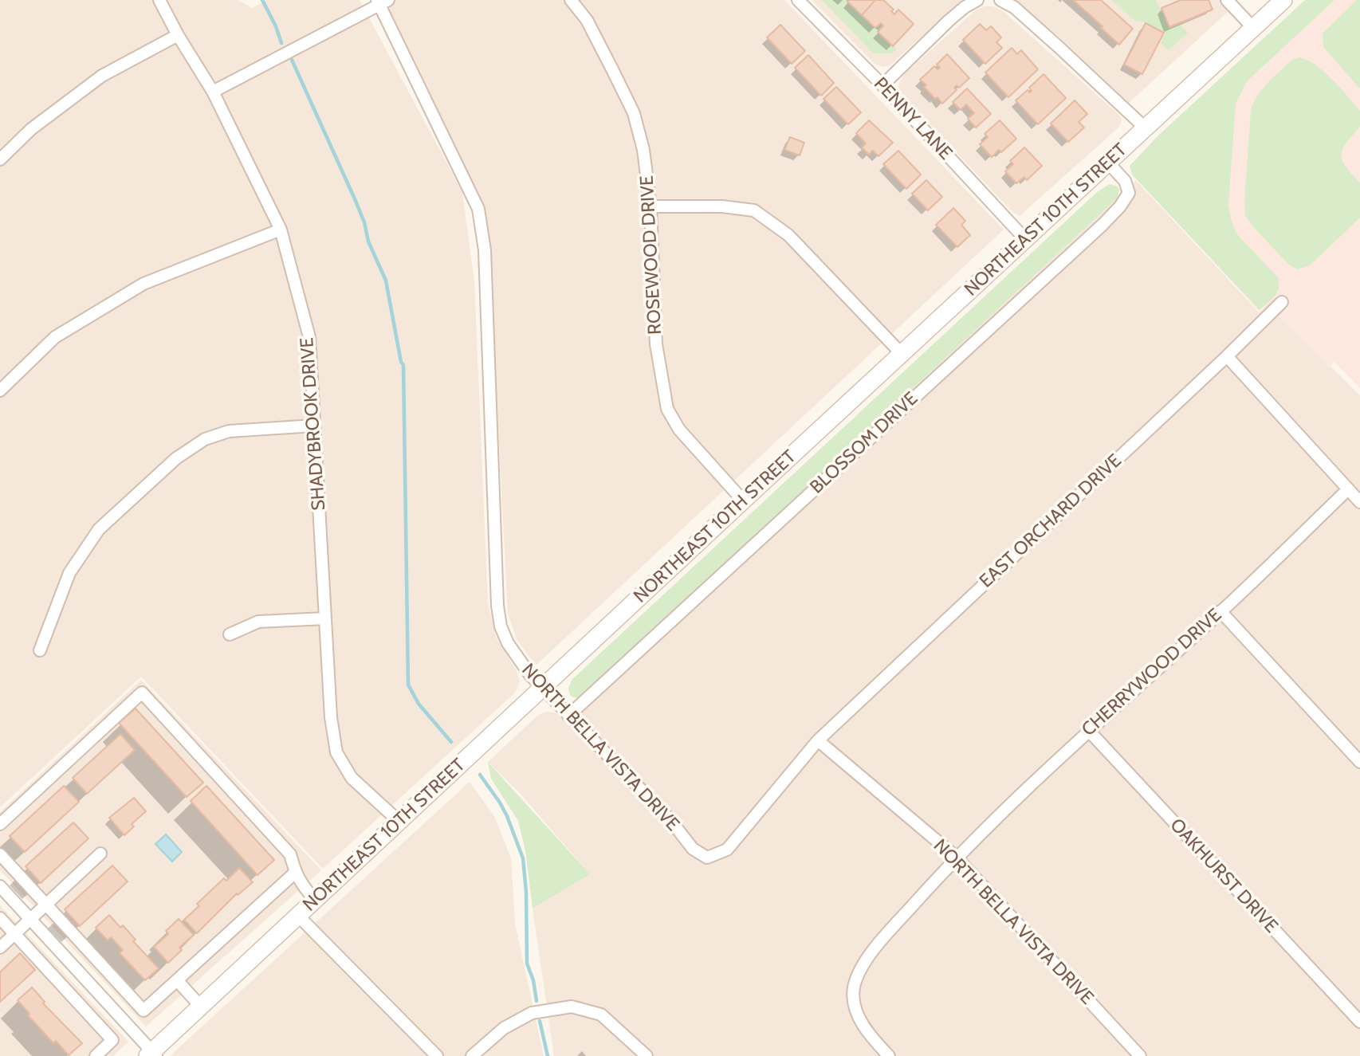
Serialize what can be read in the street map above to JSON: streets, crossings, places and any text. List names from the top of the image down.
{
  "streets": {
    "main road": ["NORTHEAST 10TH STREET"],
    "street": [
      "PENNY LANE",
      "ROSEWOOD DRIVE",
      "SHADYBROOK DRIVE",
      "BLOSSOM DRIVE",
      "EAST ORCHARD DRIVE",
      "CHERRYWOOD DRIVE",
      "NORTH BELLA VISTA DRIVE",
      "OAKHURST DRIVE"
    ]
  },
  "crossings": [
    ["PENNY LANE", "NORTHEAST 10TH STREET"],
    ["NORTHEAST 10TH STREET", "ROSEWOOD DRIVE"],
    ["NORTHEAST 10TH STREET", "SHADYBROOK DRIVE"],
    ["NORTHEAST 10TH STREET", "BLOSSOM DRIVE"],
    ["NORTHEAST 10TH STREET", "NORTH BELLA VISTA DRIVE"],
    ["BLOSSOM DRIVE", "NORTH BELLA VISTA DRIVE"],
    ["EAST ORCHARD DRIVE", "NORTH BELLA VISTA DRIVE"],
    ["CHERRYWOOD DRIVE", "NORTH BELLA VISTA DRIVE"],
    ["CHERRYWOOD DRIVE", "OAKHURST DRIVE"]
  ]
}
